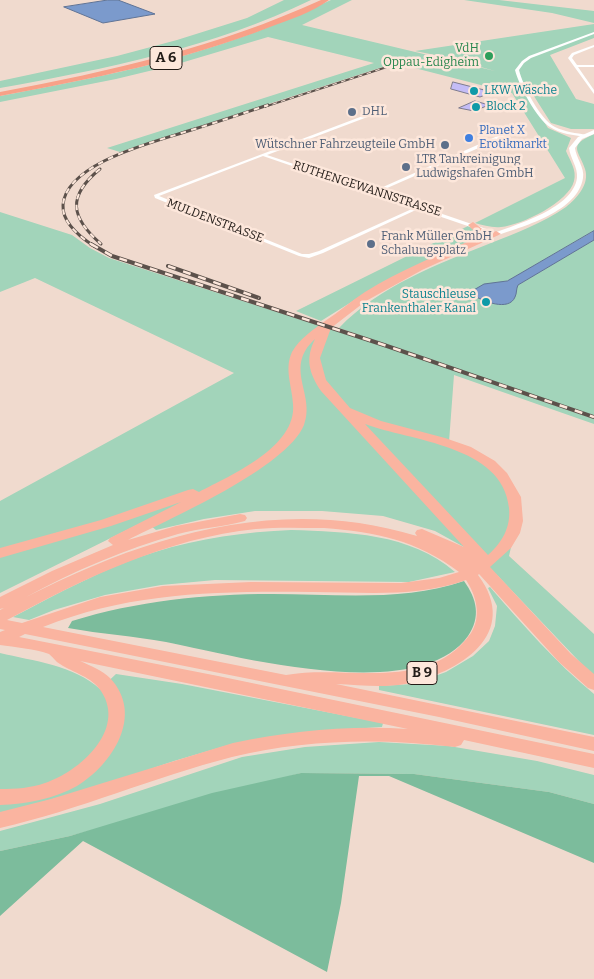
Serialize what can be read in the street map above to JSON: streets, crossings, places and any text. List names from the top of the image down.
{
  "streets": {
    "highway": ["A 6", "B 9"],
    "street": ["RUTHENGEWANNSTRASSE", "MULDENSTRASSE"]
  },
  "crossings": [
    ["RUTHENGEWANNSTRASSE", "MULDENSTRASSE"]
  ],
  "places": [
    "VdH Oppau-Edigheim",
    "LKW Wäsche",
    "Block 2",
    "DHL",
    "Planet X Erotikmarkt",
    "Wütschner Fahrzeugteile GmbH",
    "LTR Tankreinigung Ludwigshafen GmbH",
    "Frank Müller GmbH Schalungsplatz",
    "Stauschleuse Frankenthaler Kanal"
  ]
}
